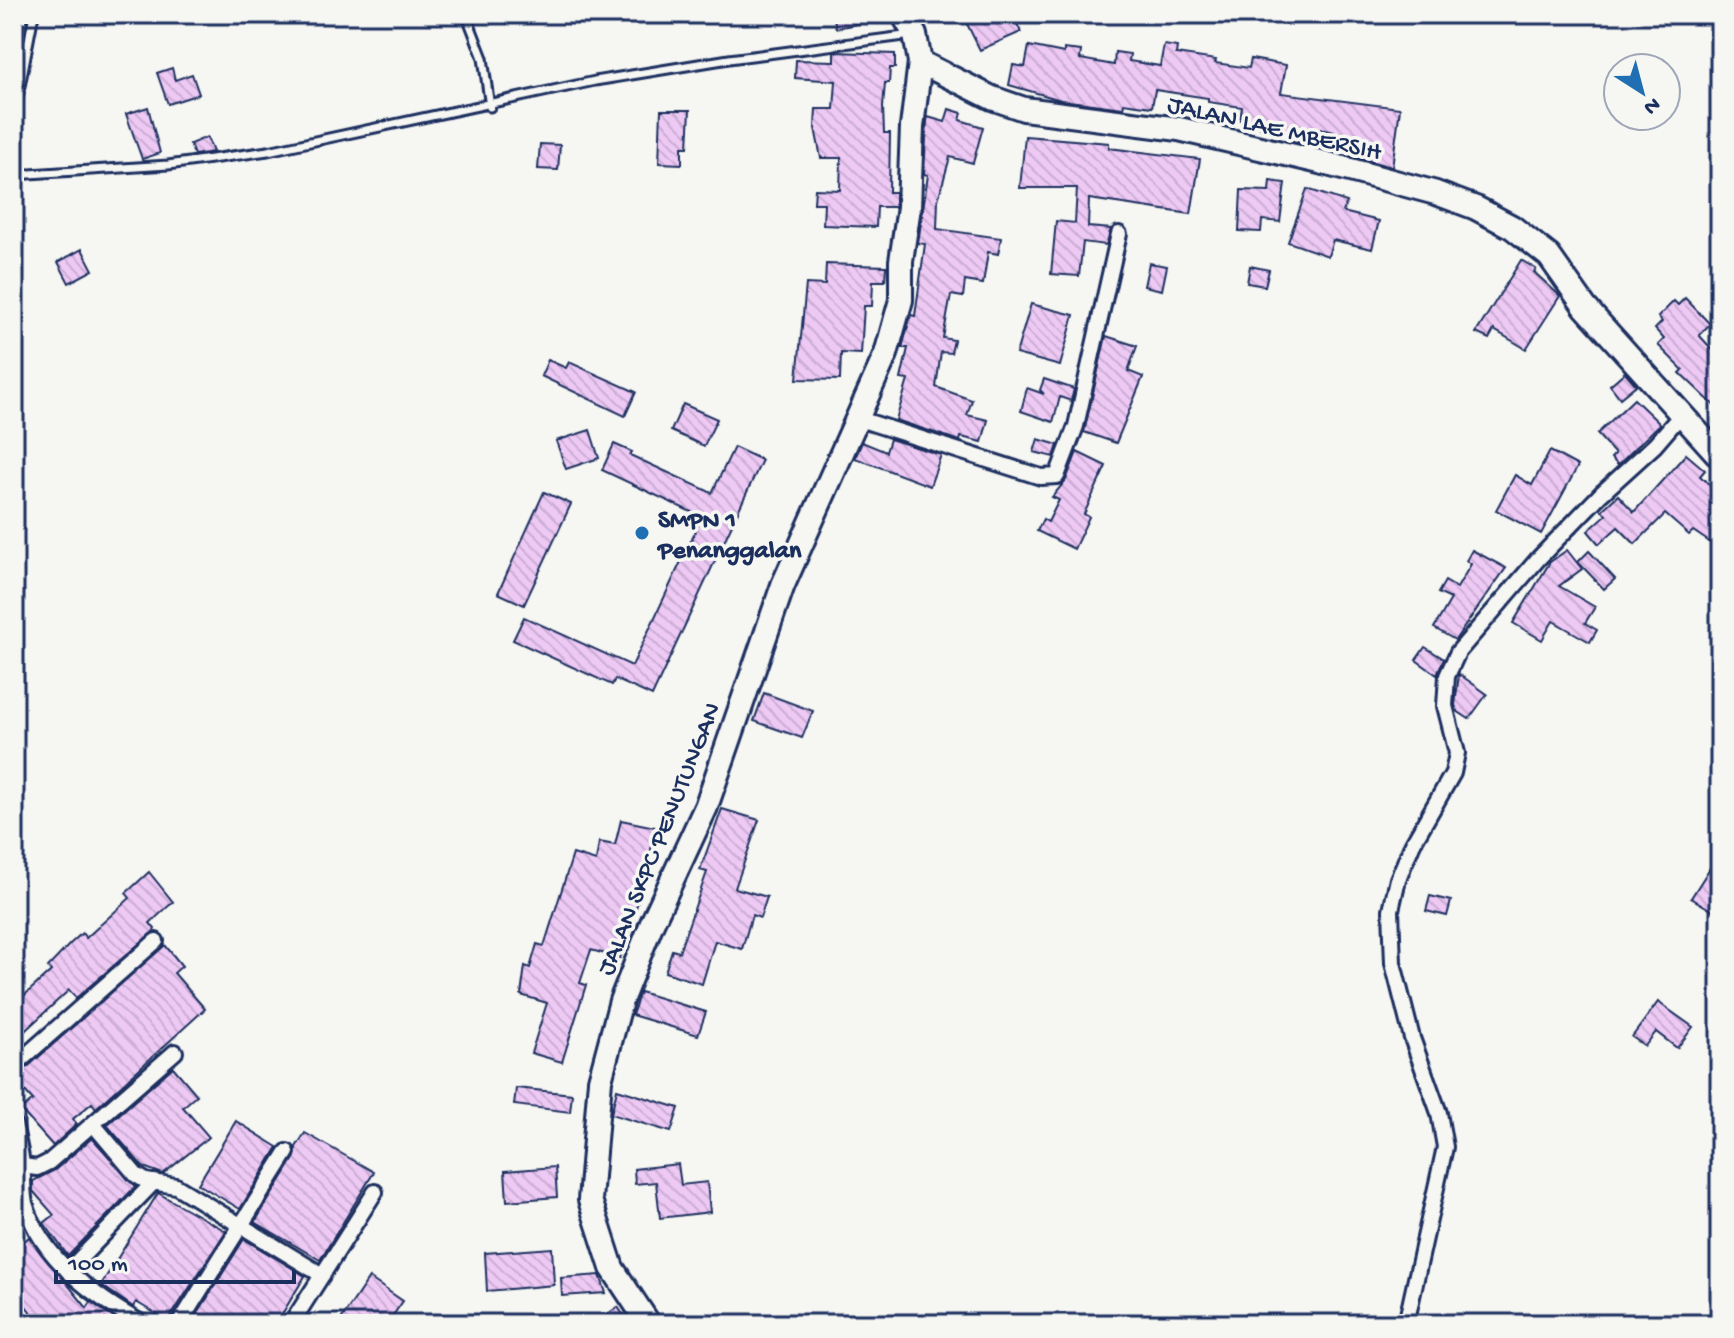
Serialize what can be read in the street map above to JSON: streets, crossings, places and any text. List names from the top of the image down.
{
  "streets": {
    "street": ["JALAN LAE MBERSIH", "JALAN SKPC PENUTUNGAN"]
  },
  "crossings": [
    ["JALAN LAE MBERSIH", "JALAN SKPC PENUTUNGAN"]
  ],
  "places": ["SMPN 1 Penanggalan"],
  "scale_bar": "100 m",
  "north": "bottom right"
}
